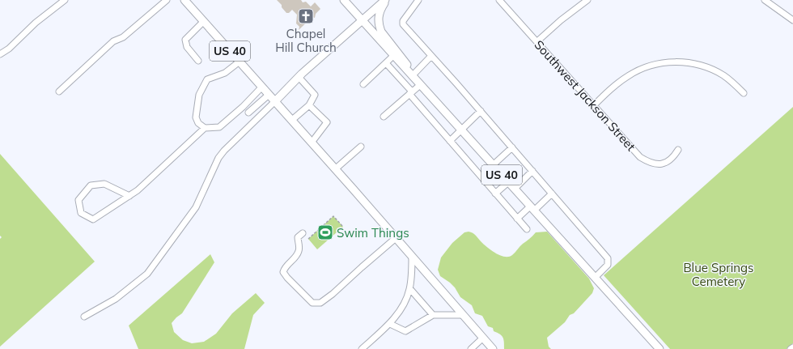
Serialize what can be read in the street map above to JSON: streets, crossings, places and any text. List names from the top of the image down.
{
  "streets": {
    "main road": ["US 40"],
    "street": ["Southwest Jackson Street"]
  },
  "parks": ["Blue Springs Cemetery"],
  "places": {
    "church": ["Chapel Hill Church"],
    "sports": ["Swim Things"]
  }
}
